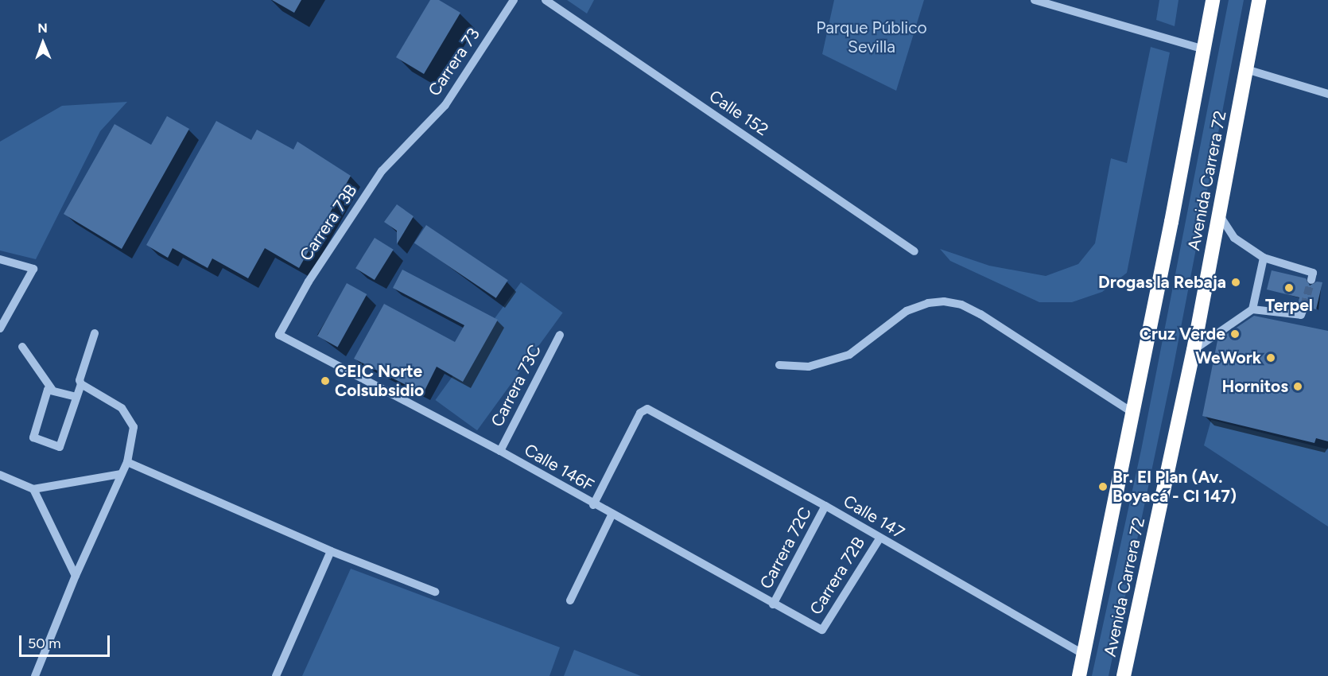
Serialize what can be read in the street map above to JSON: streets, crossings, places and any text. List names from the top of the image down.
{
  "streets": {
    "highway": ["Avenida Carrera 72"],
    "street": [
      "Carrera 73",
      "Calle 152",
      "Carrera 73B",
      "Carrera 73C",
      "Calle 146F",
      "Calle 147",
      "Carrera 72C",
      "Carrera 72B"
    ]
  },
  "crossings": [
    ["Carrera 73", "Carrera 73B"],
    ["Avenida Carrera 72", "Calle 147"],
    ["Carrera 73B", "Calle 146F"],
    ["Carrera 73C", "Calle 146F"],
    ["Calle 146F", "Calle 147"],
    ["Calle 146F", "Carrera 72C"],
    ["Calle 146F", "Carrera 72B"],
    ["Calle 147", "Carrera 72C"],
    ["Calle 147", "Carrera 72B"]
  ],
  "parks": ["Parque Público Sevilla"],
  "places": [
    "Drogas la Rebaja",
    "Terpel",
    "Cruz Verde",
    "WeWork",
    "CEIC Norte Colsubsidio",
    "Hornitos",
    "Br. El Plan (Av. Boyacá - Cl 147)"
  ],
  "scale_bar": "50 m",
  "north": "top"
}
